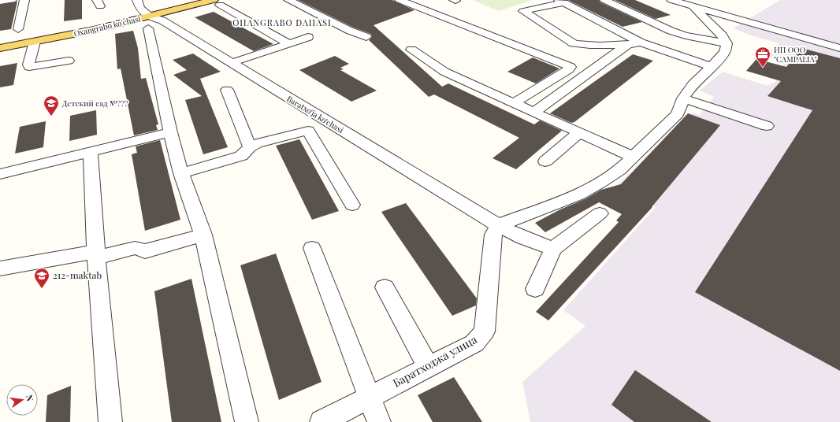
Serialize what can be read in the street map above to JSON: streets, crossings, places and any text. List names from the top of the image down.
{
  "streets": {
    "main road": ["Oxangrabo ko'chasi"],
    "street": ["Baratxoʻja koʻchasi", "Баратходжа улица"]
  },
  "crossings": [
    ["Oxangrabo ko'chasi", "Baratxoʻja koʻchasi"],
    ["Baratxoʻja koʻchasi", "Баратходжа улица"]
  ],
  "districts": ["OHANGRABO DAHASI"],
  "places": {
    "office": ["ИП ООО \"CAMPALIA\""],
    "school or university": ["Детский сад №???", "212-maktab"]
  },
  "north": "right"
}
